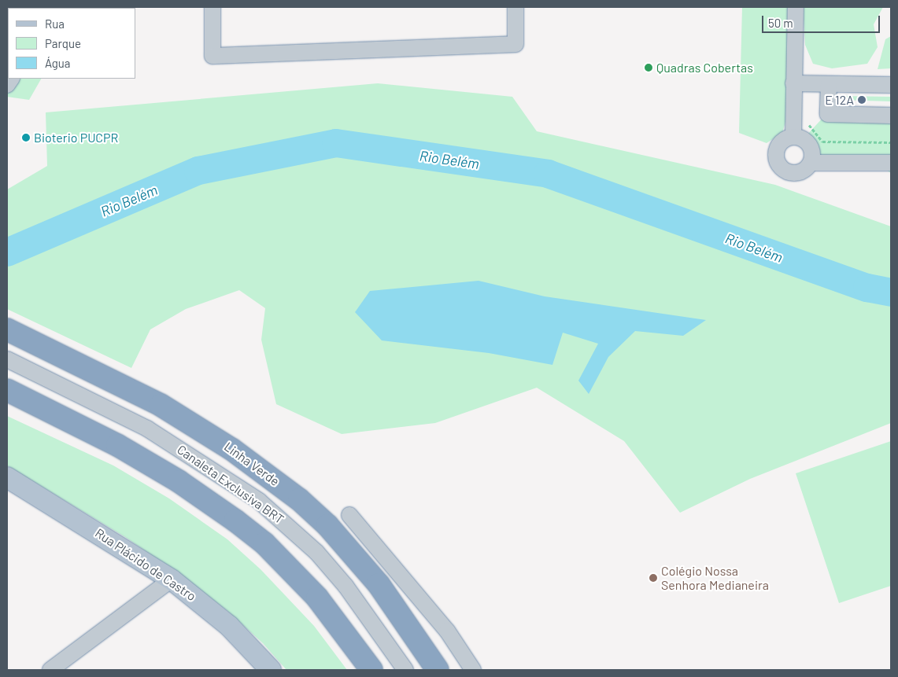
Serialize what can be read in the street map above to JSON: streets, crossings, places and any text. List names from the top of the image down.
{
  "streets": {
    "highway": ["Linha Verde"],
    "main road": ["Rua Plácido de Castro"],
    "street": ["Canaleta Exclusiva BRT"]
  },
  "water": ["Rio Belém"],
  "places": [
    "Quadras Cobertas",
    "E 12A",
    "Bioterio PUCPR",
    "Colégio Nossa Senhora Medianeira"
  ],
  "legend": ["Rua", "Parque", "Água"],
  "scale_bar": "50 m"
}
